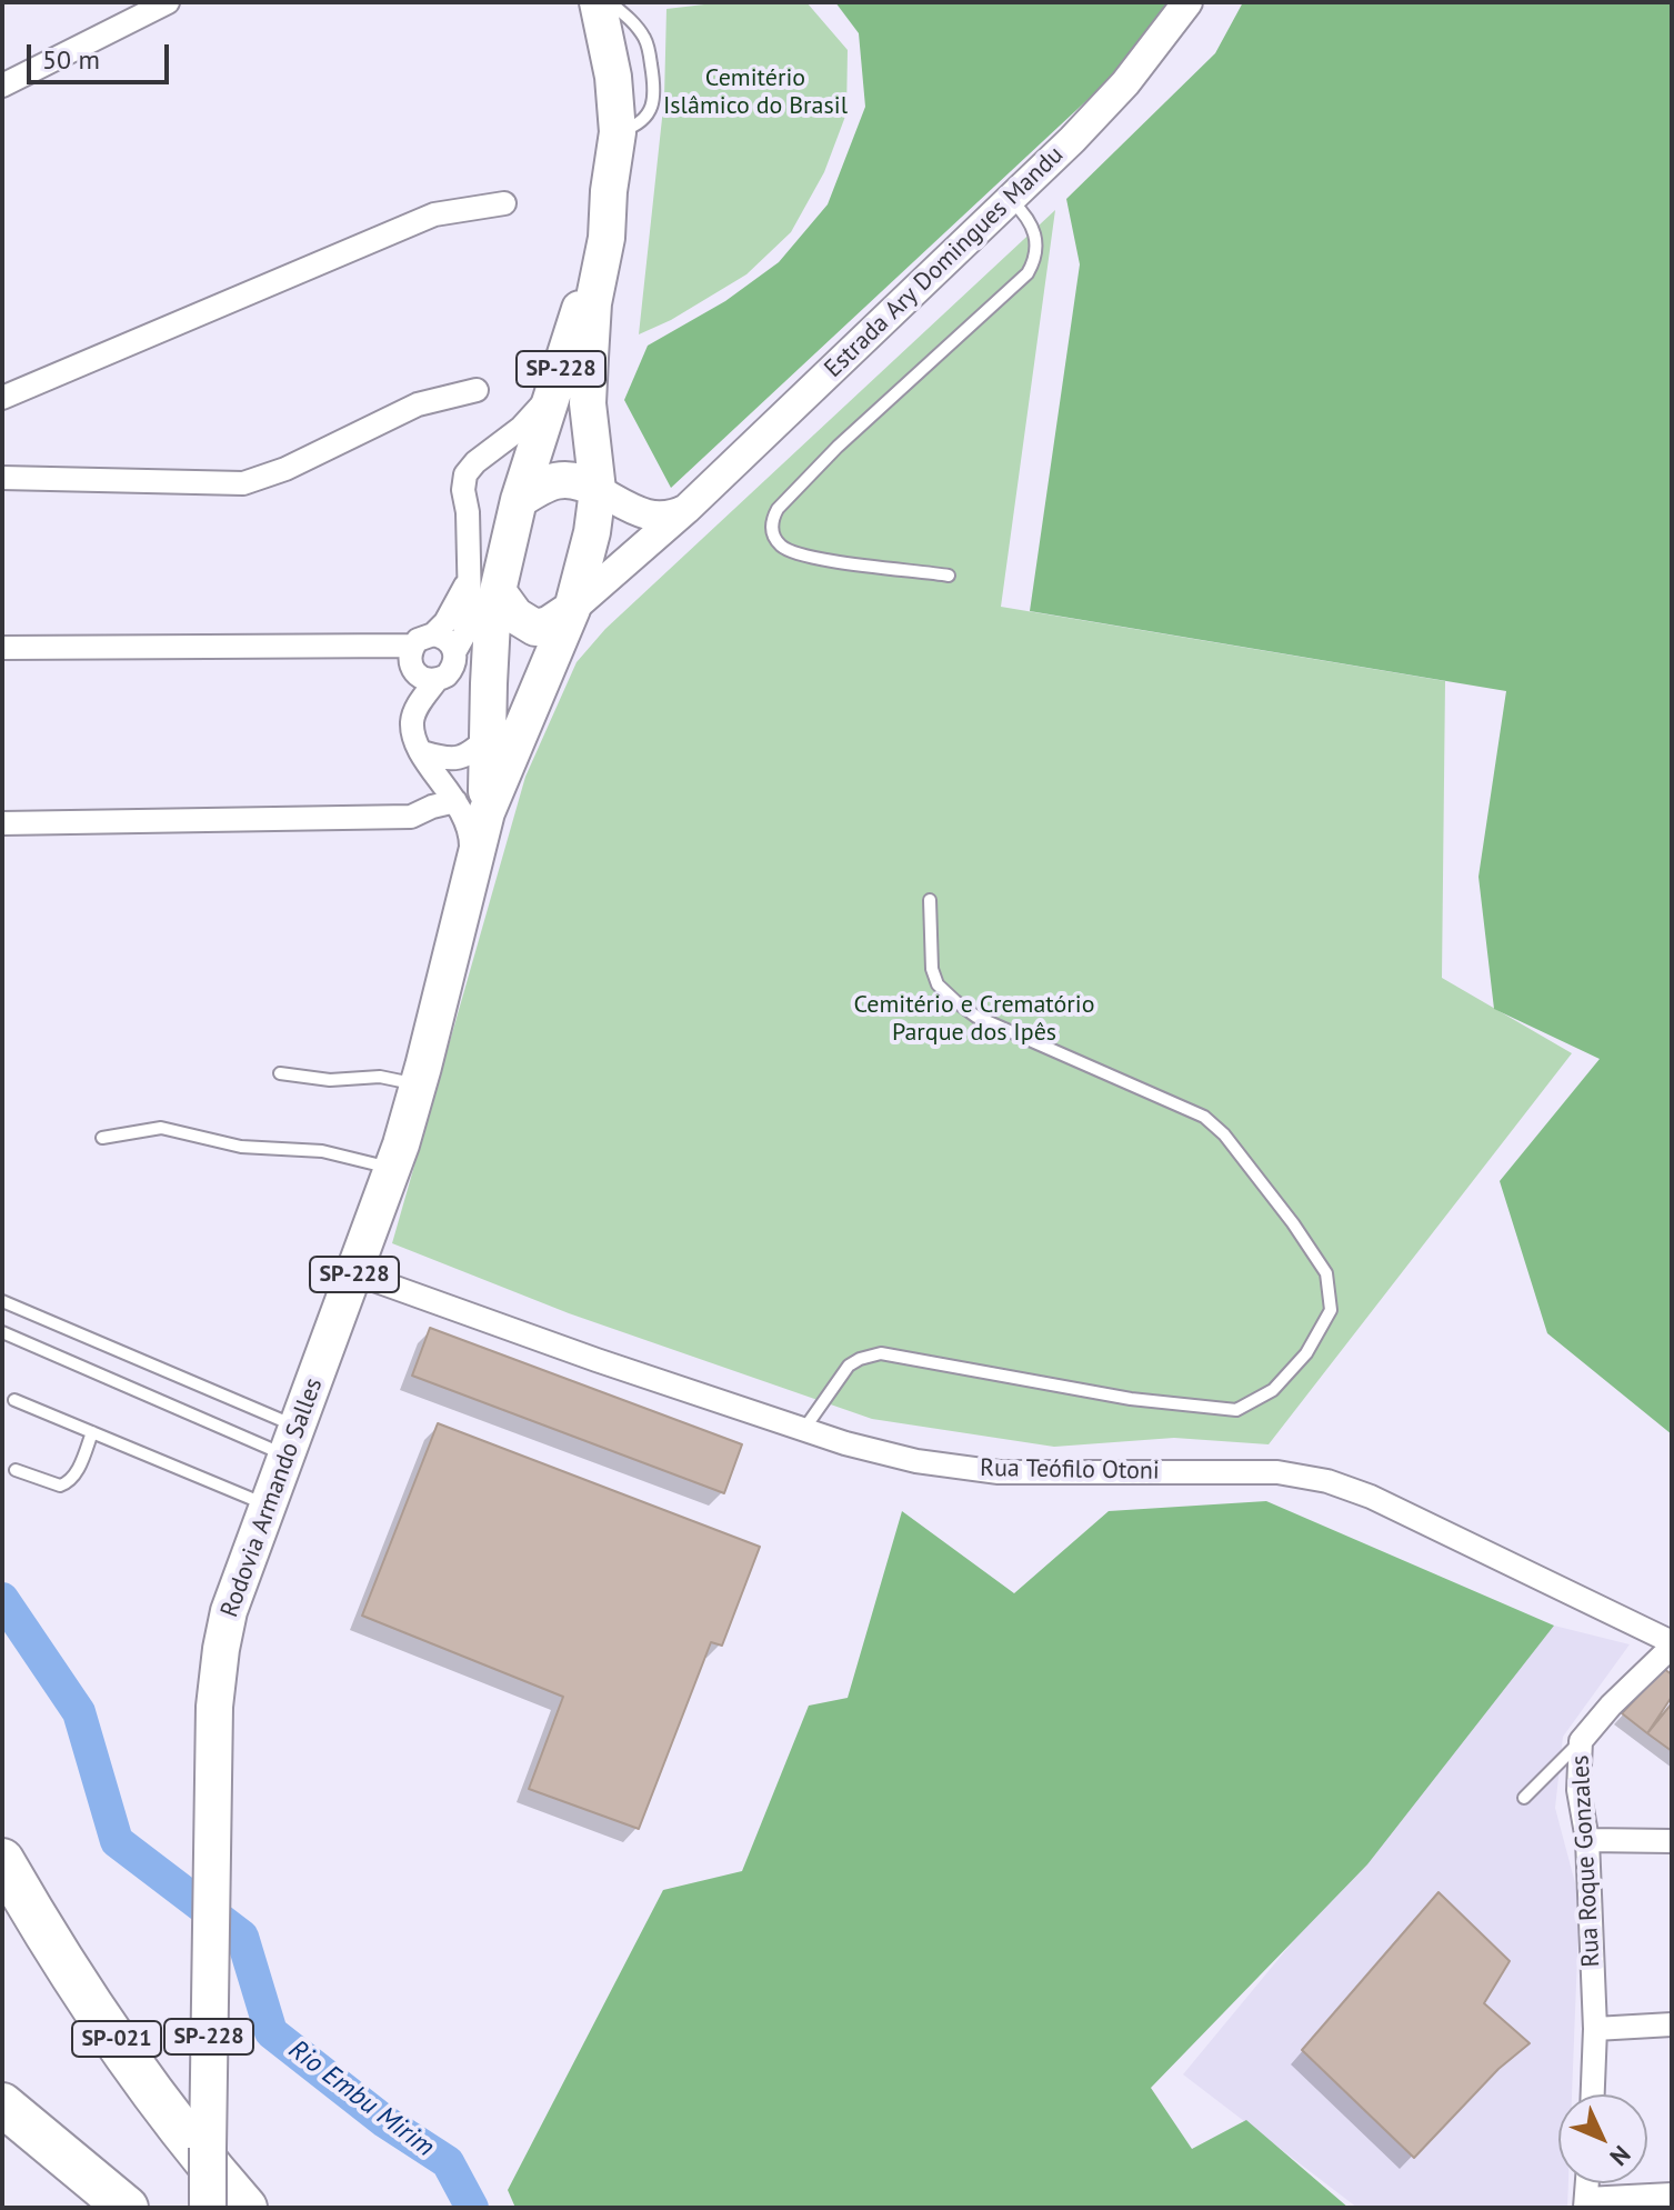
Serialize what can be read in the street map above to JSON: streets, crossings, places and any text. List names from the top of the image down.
{
  "streets": {
    "highway": ["SP-021"],
    "main road": ["SP-228", "Rodovia Armando Salles"],
    "street": ["Estrada Ary Domingues Mandu", "Rua Teófilo Otoni", "Rua Roque Gonzales"]
  },
  "crossings": [
    ["Estrada Ary Domingues Mandu", "Rodovia Armando Salles"],
    ["Rua Teófilo Otoni", "Rodovia Armando Salles"],
    ["Rua Teófilo Otoni", "Rua Roque Gonzales"]
  ],
  "water": ["Rio Embu Mirim"],
  "parks": ["Cemitério Islâmico do Brasil", "Cemitério e Crematório Parque dos Ipês"],
  "scale_bar": "50 m",
  "north": "bottom right"
}
